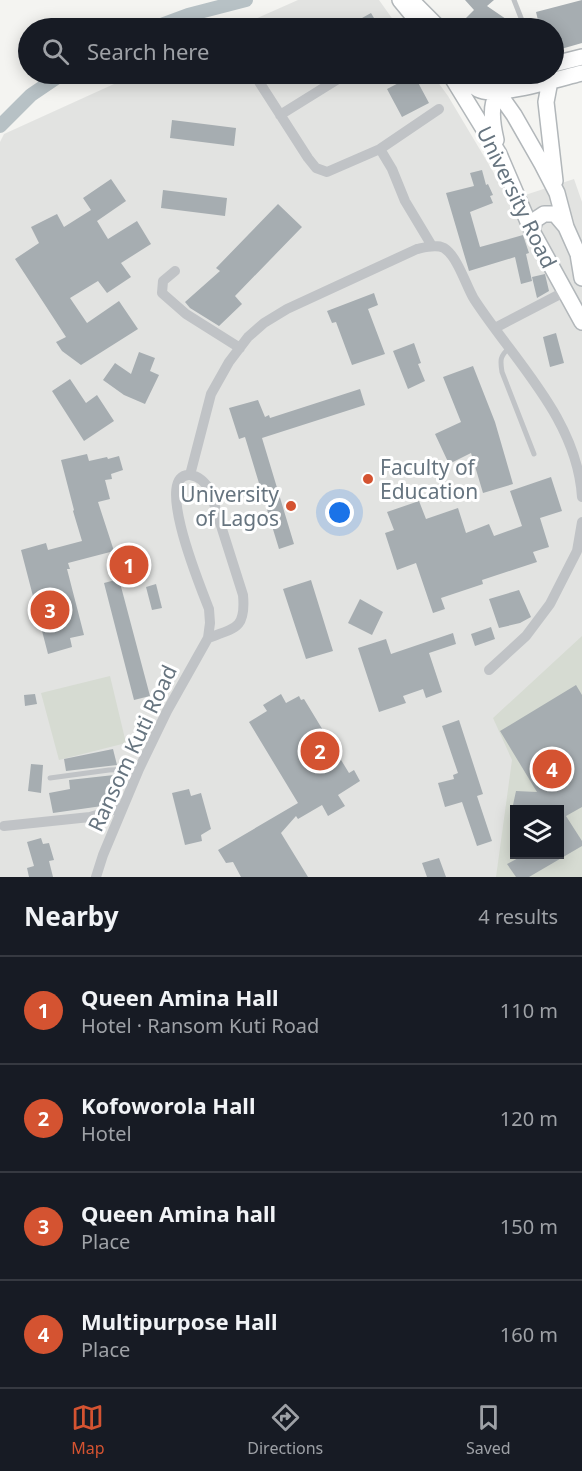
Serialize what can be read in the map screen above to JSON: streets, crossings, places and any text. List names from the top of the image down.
{
  "streets": {
    "main road": ["University Road"],
    "street": ["Ransom Kuti Road"]
  },
  "places": ["Faculty of Education", "University of Lagos"],
  "page": {
    "search": "Search here",
    "pins": [
      "1",
      "3",
      "2",
      "4"
    ],
    "heading": ["Nearby", "4 results"],
    "list": [
      {
        "mark": "1",
        "name": "Queen Amina Hall",
        "note": "Hotel · Ransom Kuti Road",
        "value": "110 m"
      },
      {
        "mark": "2",
        "name": "Kofoworola Hall",
        "note": "Hotel",
        "value": "120 m"
      },
      {
        "mark": "3",
        "name": "Queen Amina hall",
        "note": "Place",
        "value": "150 m"
      },
      {
        "mark": "4",
        "name": "Multipurpose Hall",
        "note": "Place",
        "value": "160 m"
      }
    ],
    "nav": ["Map", "Directions", "Saved"]
  }
}
